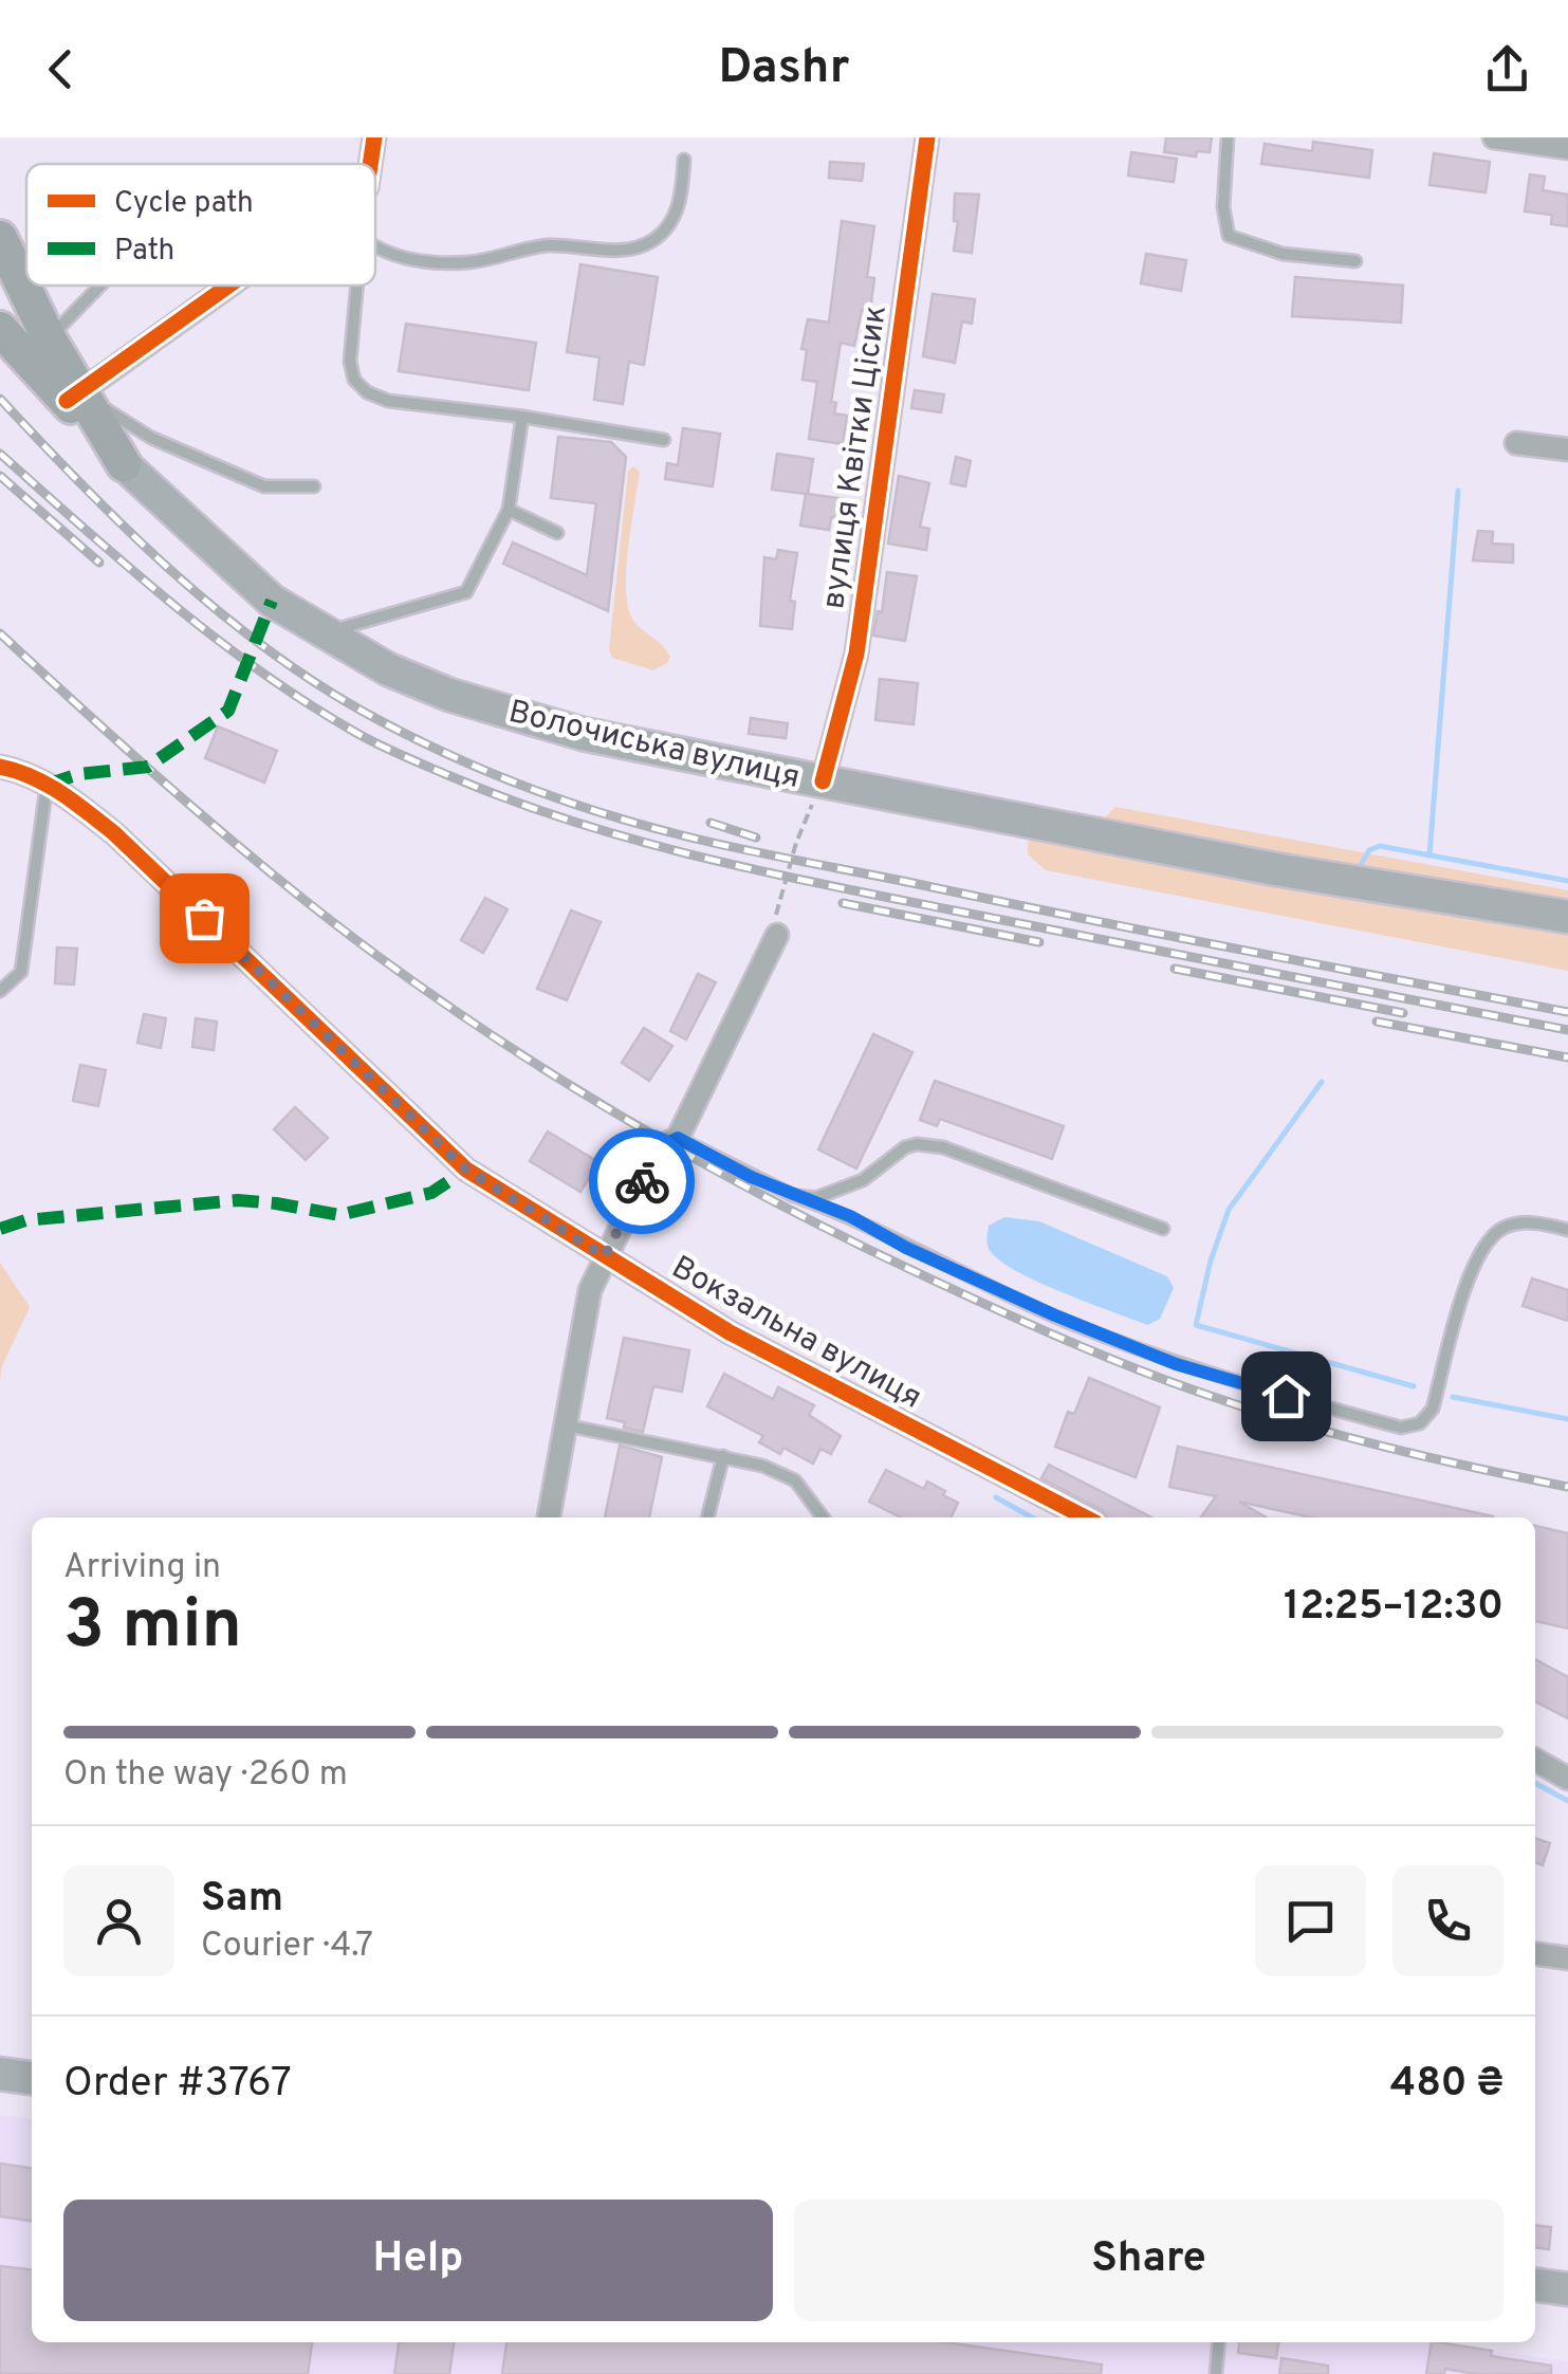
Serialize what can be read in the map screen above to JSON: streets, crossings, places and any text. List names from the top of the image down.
{
  "streets": {
    "main road": ["Волочиська вулиця"],
    "street": ["вулиця Квітки Цісик", "Вокзальна вулиця"]
  },
  "crossings": [
    ["вулиця Квітки Цісик", "Волочиська вулиця"]
  ],
  "legend": ["Cycle path", "Path"],
  "page": {
    "header": "Dashr",
    "heading": ["3 min", "Arriving in", "12:25–12:30"],
    "panel": [
      "Sam",
      "Courier · 4.7",
      "Order #3767",
      "480 ₴"
    ],
    "bar": "On the way · 260 m",
    "buttons": ["Help", "Share"]
  }
}
